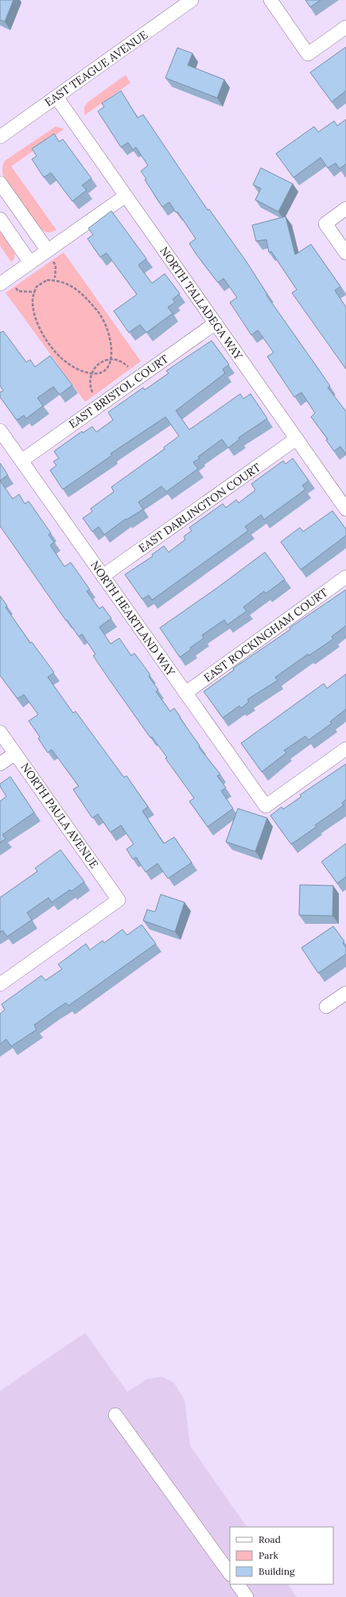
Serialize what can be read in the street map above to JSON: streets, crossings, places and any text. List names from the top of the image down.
{
  "streets": {
    "street": [
      "EAST TEAGUE AVENUE",
      "NORTH TALLADEGA WAY",
      "EAST BRISTOL COURT",
      "EAST DARLINGTON COURT",
      "NORTH HEARTLAND WAY",
      "EAST ROCKINGHAM COURT",
      "NORTH PAULA AVENUE"
    ]
  },
  "crossings": [
    ["EAST TEAGUE AVENUE", "NORTH TALLADEGA WAY"],
    ["NORTH TALLADEGA WAY", "EAST BRISTOL COURT"],
    ["NORTH TALLADEGA WAY", "EAST DARLINGTON COURT"],
    ["EAST BRISTOL COURT", "NORTH HEARTLAND WAY"],
    ["EAST DARLINGTON COURT", "NORTH HEARTLAND WAY"],
    ["NORTH HEARTLAND WAY", "EAST ROCKINGHAM COURT"]
  ],
  "legend": ["Road", "Park", "Building"]
}
